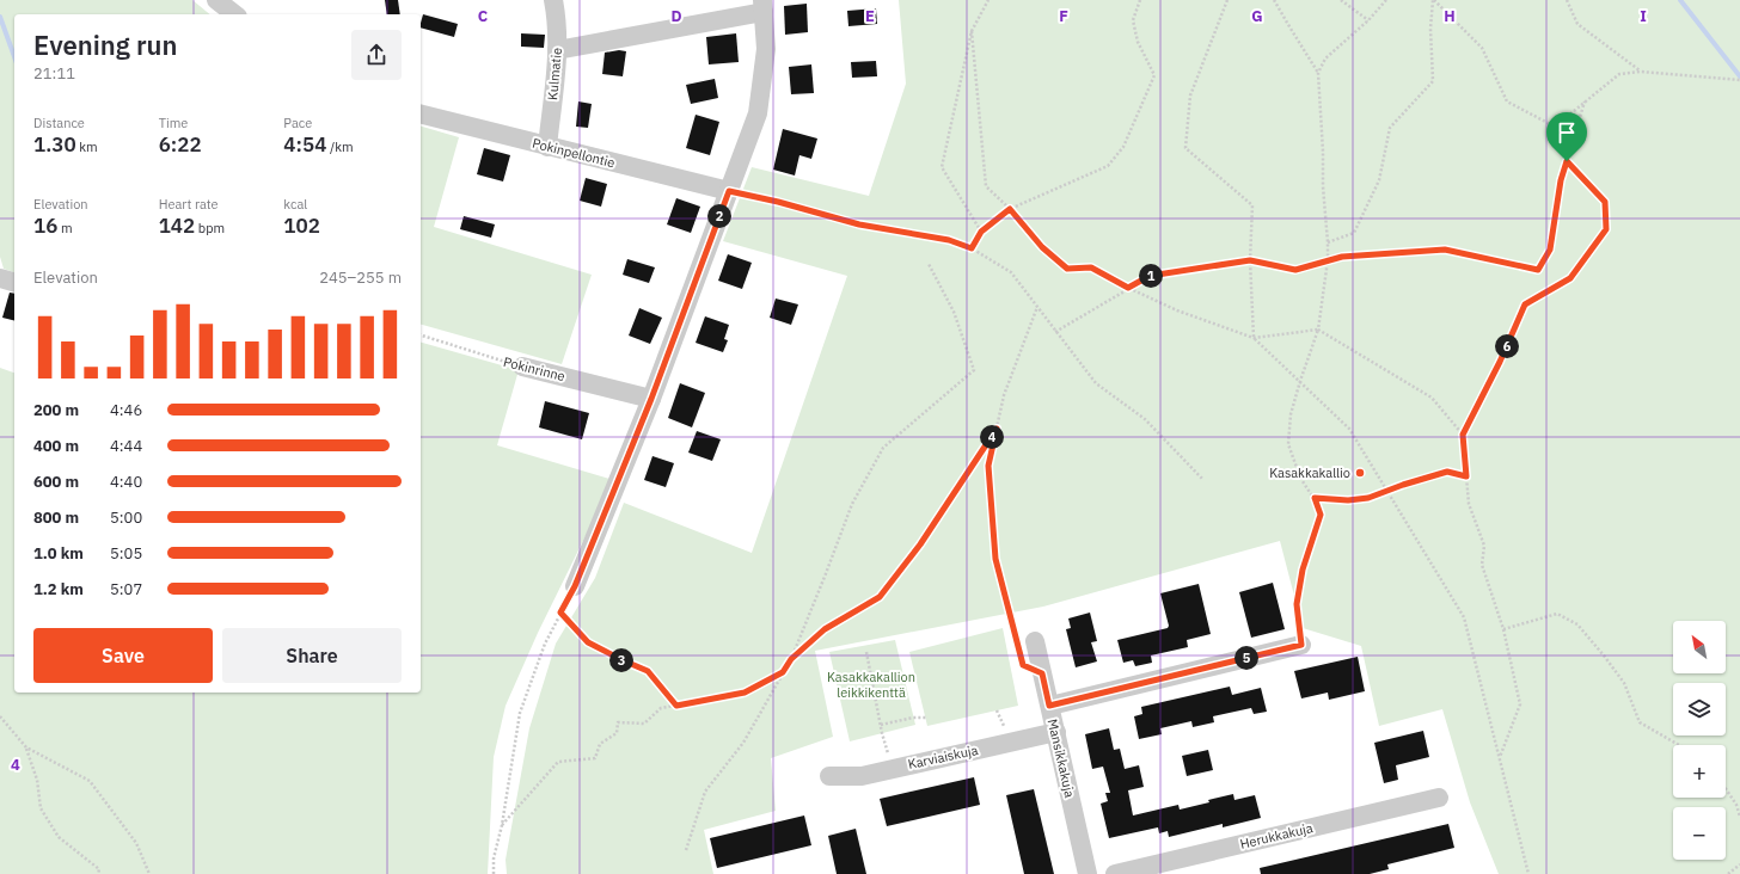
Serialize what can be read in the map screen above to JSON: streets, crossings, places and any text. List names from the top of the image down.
{
  "streets": {
    "street": [
      "Kulmatie",
      "Pokinpellontie",
      "Pokinrinne",
      "Karviaiskuja",
      "Mansikkakuja",
      "Herukkakuja"
    ]
  },
  "crossings": [
    ["Kulmatie", "Pokinpellontie"],
    ["Karviaiskuja", "Mansikkakuja"]
  ],
  "parks": ["Kasakkakallion leikkikenttä"],
  "places": ["Kasakkakallio"],
  "north": "top left",
  "page": {
    "heading": ["Evening run", "21:11"],
    "stats": [
      ["Distance", "1.30 km"],
      ["Time", "6:22"],
      ["Pace", "4:54 /km"],
      ["Elevation", "16 m"],
      ["Heart rate", "142 bpm"],
      ["kcal", "102"]
    ],
    "pins": [
      "2",
      "1",
      "6",
      "4",
      "5",
      "3"
    ],
    "chart": ["Elevation", "245–255 m"],
    "list": [
      {
        "name": "200 m",
        "note": "4:46"
      },
      {
        "name": "400 m",
        "note": "4:44"
      },
      {
        "name": "600 m",
        "note": "4:40"
      },
      {
        "name": "800 m",
        "note": "5:00"
      },
      {
        "name": "1.0 km",
        "note": "5:05"
      },
      {
        "name": "1.2 km",
        "note": "5:07"
      }
    ],
    "buttons": ["Save", "Share"],
    "map_buttons": ["+", "−"]
  },
  "grid": {
    "columns": [
      "C",
      "D",
      "E",
      "F",
      "G",
      "H",
      "I"
    ],
    "rows": ["4"]
  }
}
